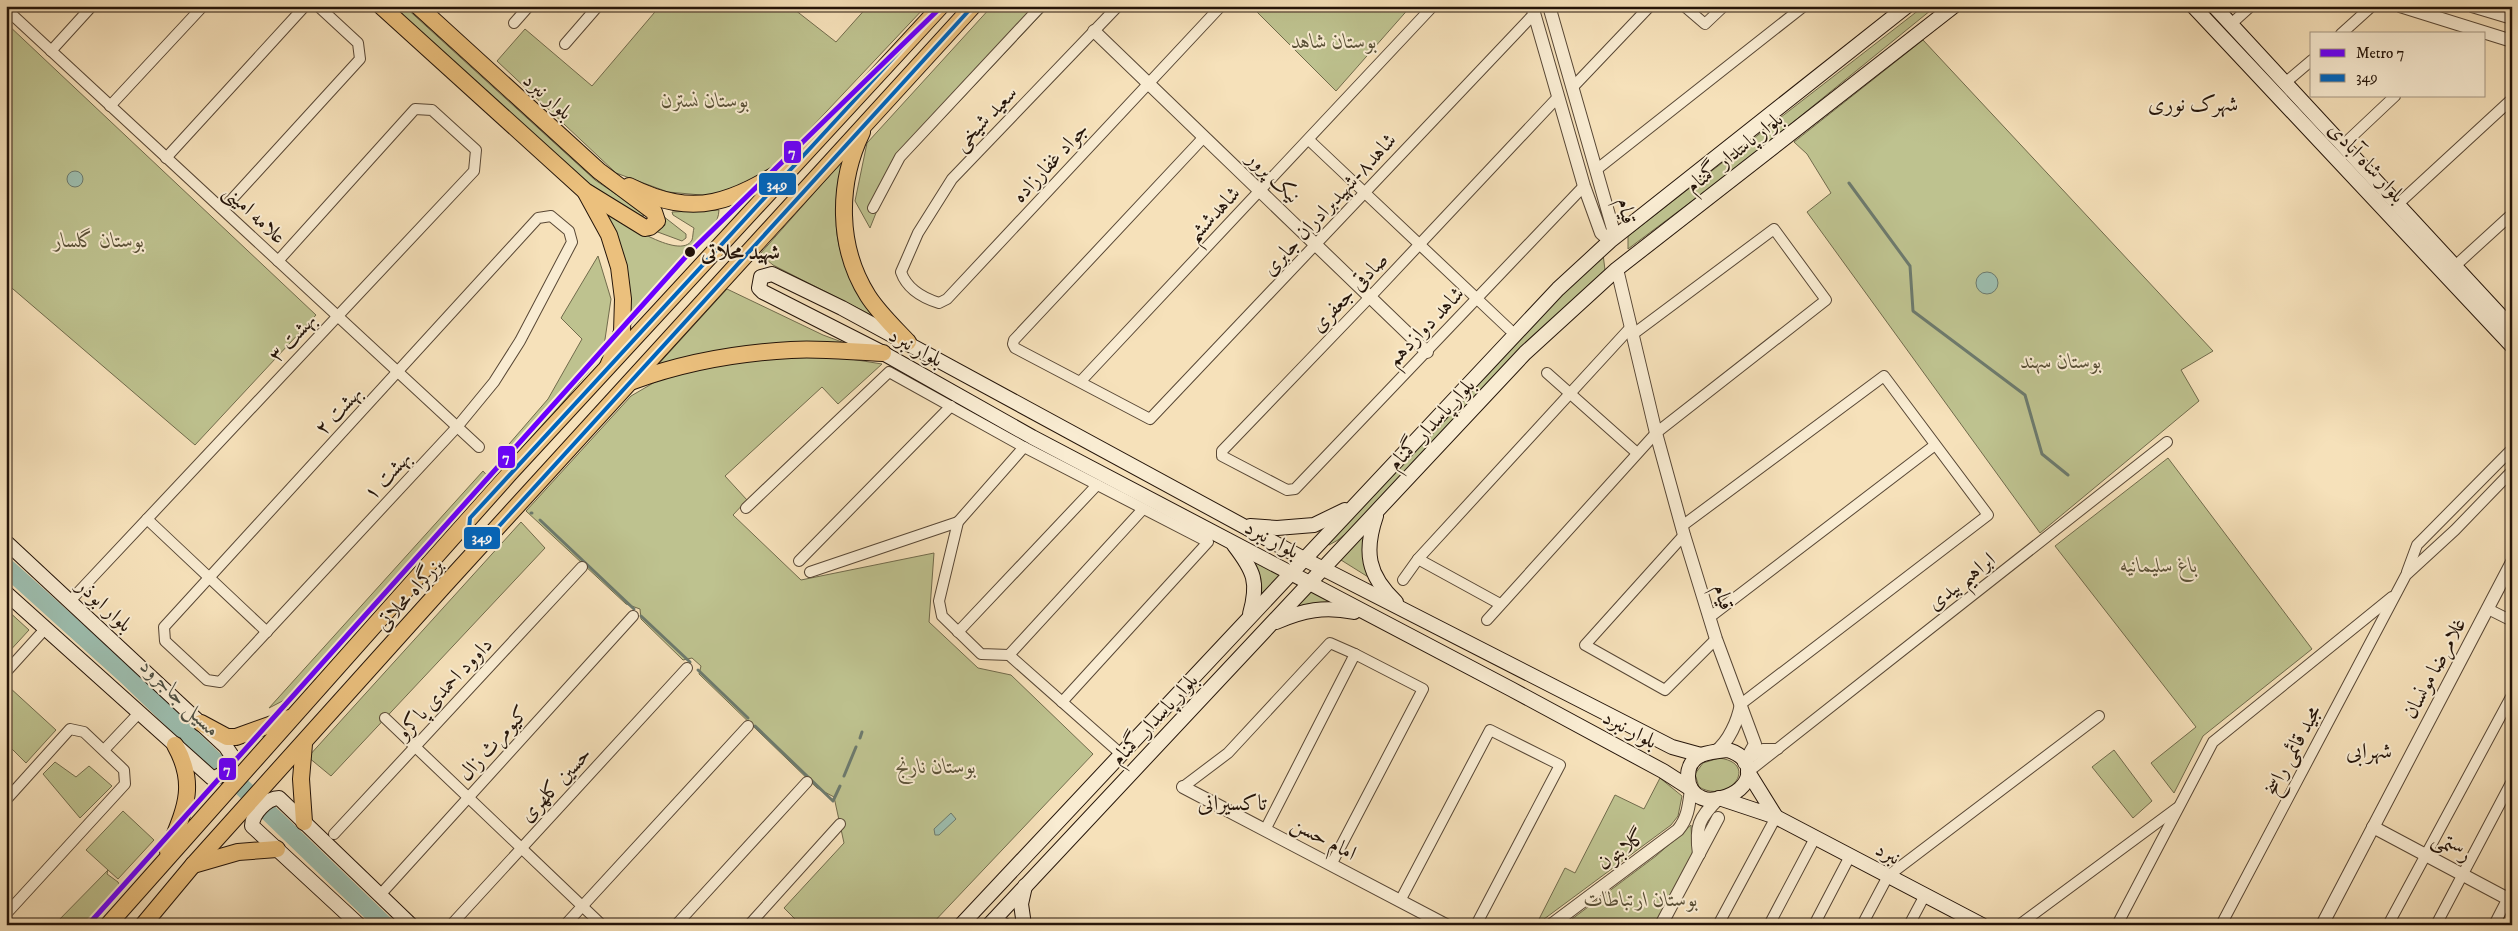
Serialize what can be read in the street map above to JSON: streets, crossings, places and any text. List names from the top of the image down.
{
  "streets": {
    "main road": [
      "بلوار نبرد",
      "بلوار پاسدار گمنام",
      "بلوار شاه آبادی",
      "بزرگراه محلاتی",
      "بلوار ابوذر",
      "نبرد"
    ],
    "street": [
      "سعید شیخی",
      "جواد غفارزاده",
      "نیک پرور",
      "شاهد۸-شهیدبرادران جابری",
      "قیام",
      "علامه امینی",
      "شاهدششم",
      "صادقی جعفری",
      "شاهد دوازدهم",
      "بهشت ۳",
      "بهشت ۲",
      "بهشت ۱",
      "ابراهیم بیدی",
      "غلامرضا مونسان",
      "داوود احمدی پاکرو",
      "کیومرث زال",
      "مجید قائمی راسخ",
      "حسین کلهری",
      "امام حسن",
      "رستمی",
      "گلابتون"
    ]
  },
  "crossings": [
    ["بلوار نبرد", "بلوار پاسدار گمنام"],
    ["بلوار نبرد", "قیام"],
    ["بلوار نبرد", "ابراهیم بیدی"],
    ["بلوار نبرد", "گلابتون"],
    ["بلوار نبرد", "نبرد"],
    ["سعید شیخی", "جواد غفارزاده"],
    ["سعید شیخی", "نیک پرور"],
    ["بلوار پاسدار گمنام", "قیام"],
    ["جواد غفارزاده", "نیک پرور"],
    ["نیک پرور", "شاهد۸-شهیدبرادران جابری"],
    ["نیک پرور", "شاهدششم"],
    ["نیک پرور", "صادقی جعفری"],
    ["نیک پرور", "شاهد دوازدهم"],
    ["شاهد۸-شهیدبرادران جابری", "قیام"],
    ["شاهد۸-شهیدبرادران جابری", "شاهدششم"],
    ["قیام", "صادقی جعفری"],
    ["قیام", "شاهد دوازدهم"],
    ["قیام", "ابراهیم بیدی"],
    ["قیام", "گلابتون"],
    ["قیام", "نبرد"],
    ["علامه امینی", "بهشت ۳"],
    ["علامه امینی", "بهشت ۲"],
    ["علامه امینی", "بهشت ۱"],
    ["صادقی جعفری", "شاهد دوازدهم"],
    ["بهشت ۳", "بلوار ابوذر"],
    ["بهشت ۲", "بهشت ۱"],
    ["ابراهیم بیدی", "گلابتون"],
    ["ابراهیم بیدی", "نبرد"],
    ["غلامرضا مونسان", "رستمی"],
    ["گلابتون", "نبرد"]
  ],
  "districts": ["شهرک نوری", "شهرابی", "تاکسیرانی"],
  "water": ["مسیل جاجرود"],
  "parks": [
    "بوستان شاهد",
    "بوستان نسترن",
    "بوستان گلسار",
    "بوستان سهند",
    "باغ سلیمانیه",
    "بوستان نارنج",
    "بوستان ارتباطات"
  ],
  "places": ["شهید محلاتی"],
  "lines": ["metro line 7", "transit line 349"],
  "legend": ["Metro 7", "349"]
}
